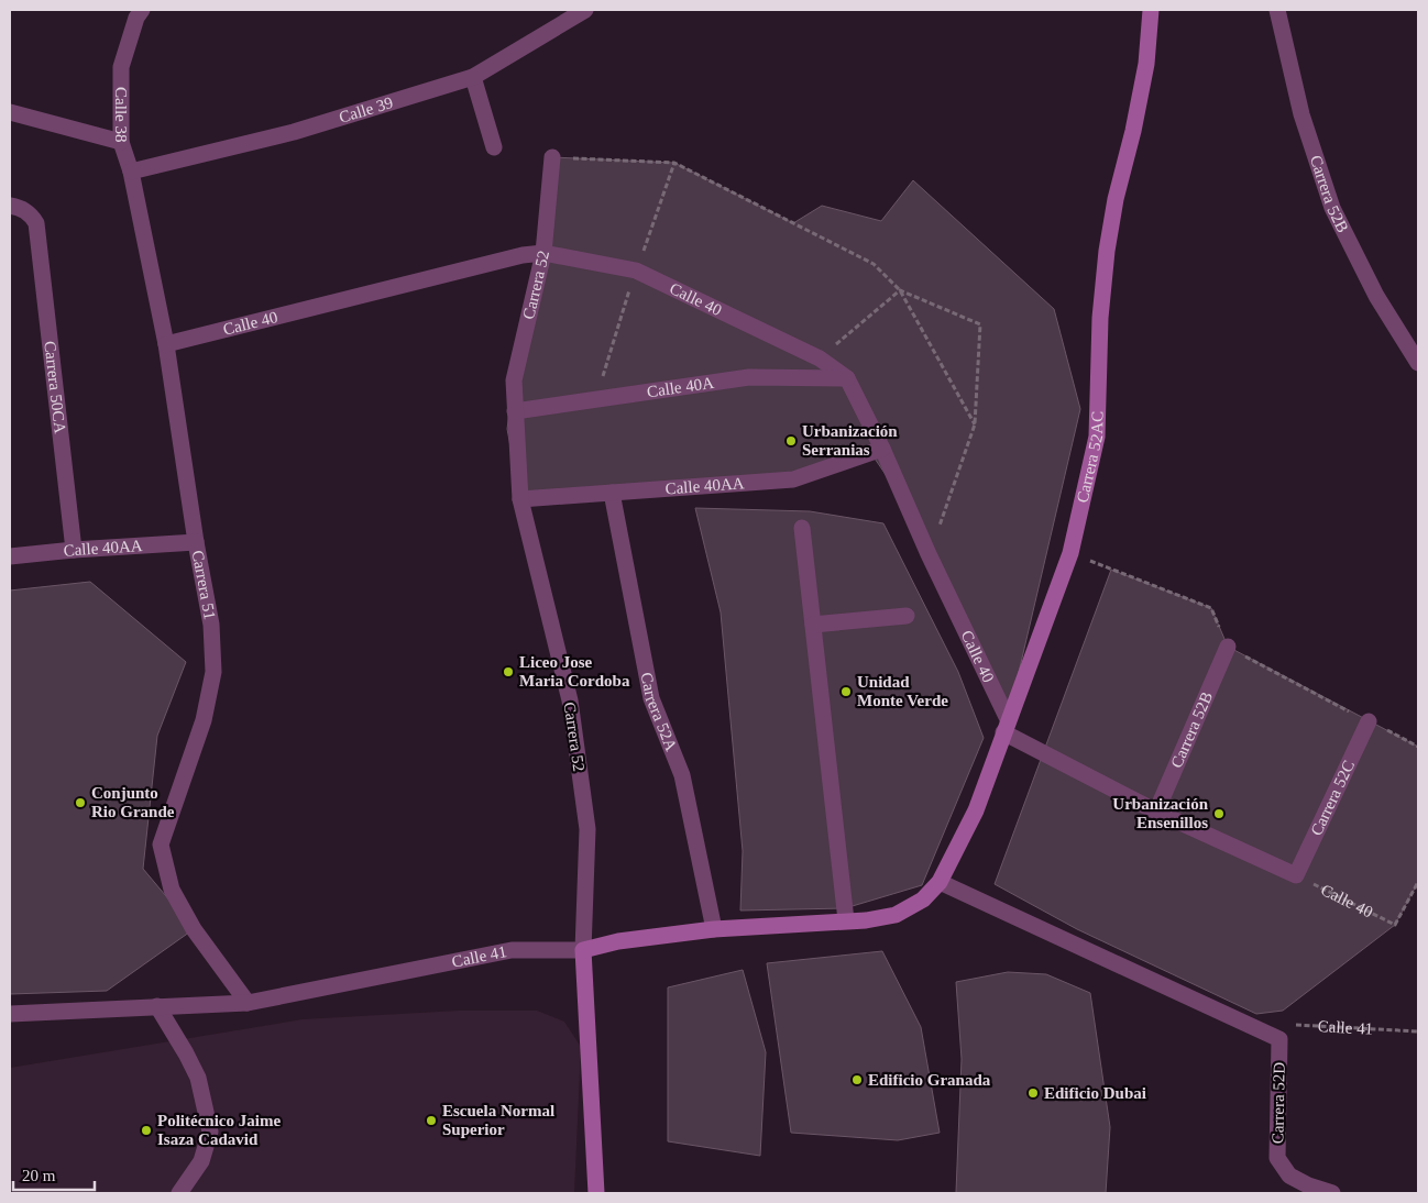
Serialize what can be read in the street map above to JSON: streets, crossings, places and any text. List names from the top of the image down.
{
  "streets": {
    "street": [
      "Calle 38",
      "Calle 39",
      "Carrera 52B",
      "Carrera 52",
      "Calle 40",
      "Carrera 50CA",
      "Calle 40A",
      "Carrera 52AC",
      "Calle 40AA",
      "Carrera 51",
      "Carrera 52A",
      "Carrera 52C",
      "Calle 41",
      "Carrera 52D"
    ]
  },
  "crossings": [
    ["Calle 38", "Carrera 51"],
    ["Calle 39", "Carrera 51"],
    ["Carrera 52", "Calle 40"],
    ["Carrera 52", "Calle 40A"],
    ["Carrera 52", "Calle 40AA"],
    ["Carrera 52", "Calle 41"],
    ["Calle 40", "Calle 40A"],
    ["Calle 40", "Carrera 52AC"],
    ["Calle 40", "Calle 40AA"],
    ["Calle 40", "Carrera 51"],
    ["Calle 40", "Carrera 52C"],
    ["Carrera 50CA", "Calle 40AA"],
    ["Carrera 52AC", "Calle 41"],
    ["Calle 40AA", "Carrera 51"],
    ["Calle 40AA", "Carrera 52A"],
    ["Carrera 51", "Calle 41"],
    ["Carrera 52A", "Calle 41"],
    ["Calle 41", "Carrera 52D"]
  ],
  "places": [
    "Urbanización Serranias",
    "Liceo Jose Maria Cordoba",
    "Unidad Monte Verde",
    "Conjunto Rio Grande",
    "Urbanización Ensenillos",
    "Edificio Granada",
    "Edificio Dubai",
    "Escuela Normal Superior",
    "Politécnico Jaime Isaza Cadavid"
  ],
  "scale_bar": "20 m"
}
